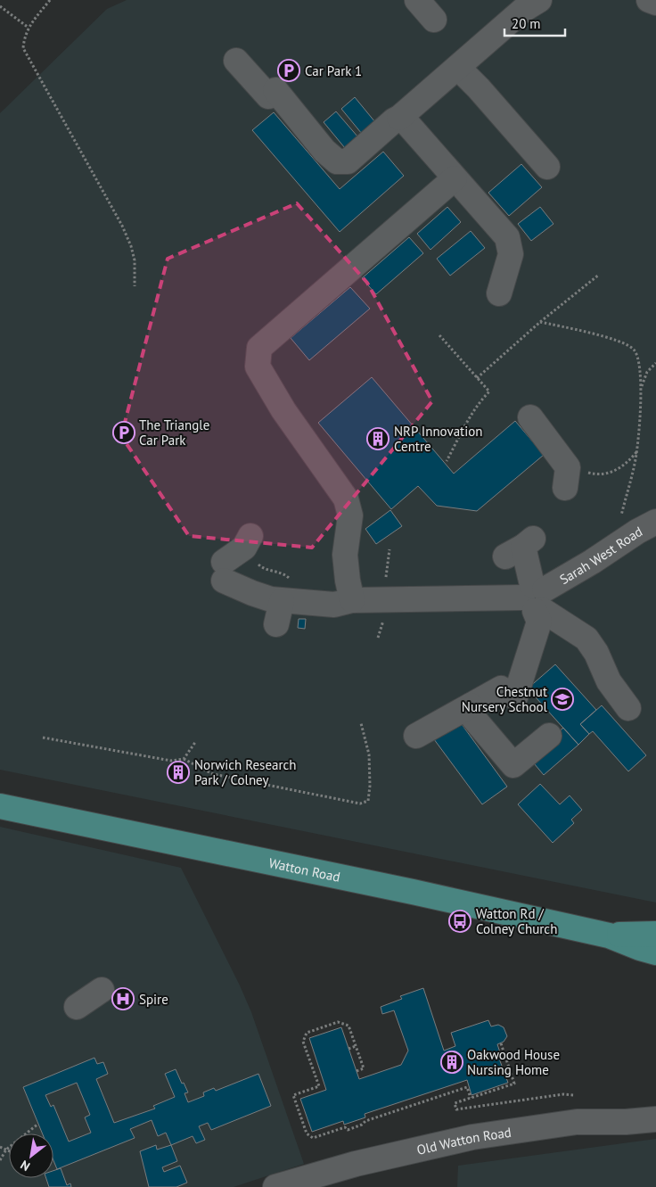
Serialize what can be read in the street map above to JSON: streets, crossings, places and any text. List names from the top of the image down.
{
  "streets": {
    "main road": ["Watton Road"],
    "street": ["Sarah West Road", "Old Watton Road"]
  },
  "places": {
    "parking": ["Car Park 1", "The Triangle Car Park"],
    "building": ["NRP Innovation Centre", "Norwich Research Park / Colney", "Oakwood House Nursing Home"],
    "school or university": ["Chestnut Nursery School"],
    "bus stop": ["Watton Rd / Colney Church"],
    "hospital": ["Spire"]
  },
  "scale_bar": "20 m",
  "north": "bottom left"
}
